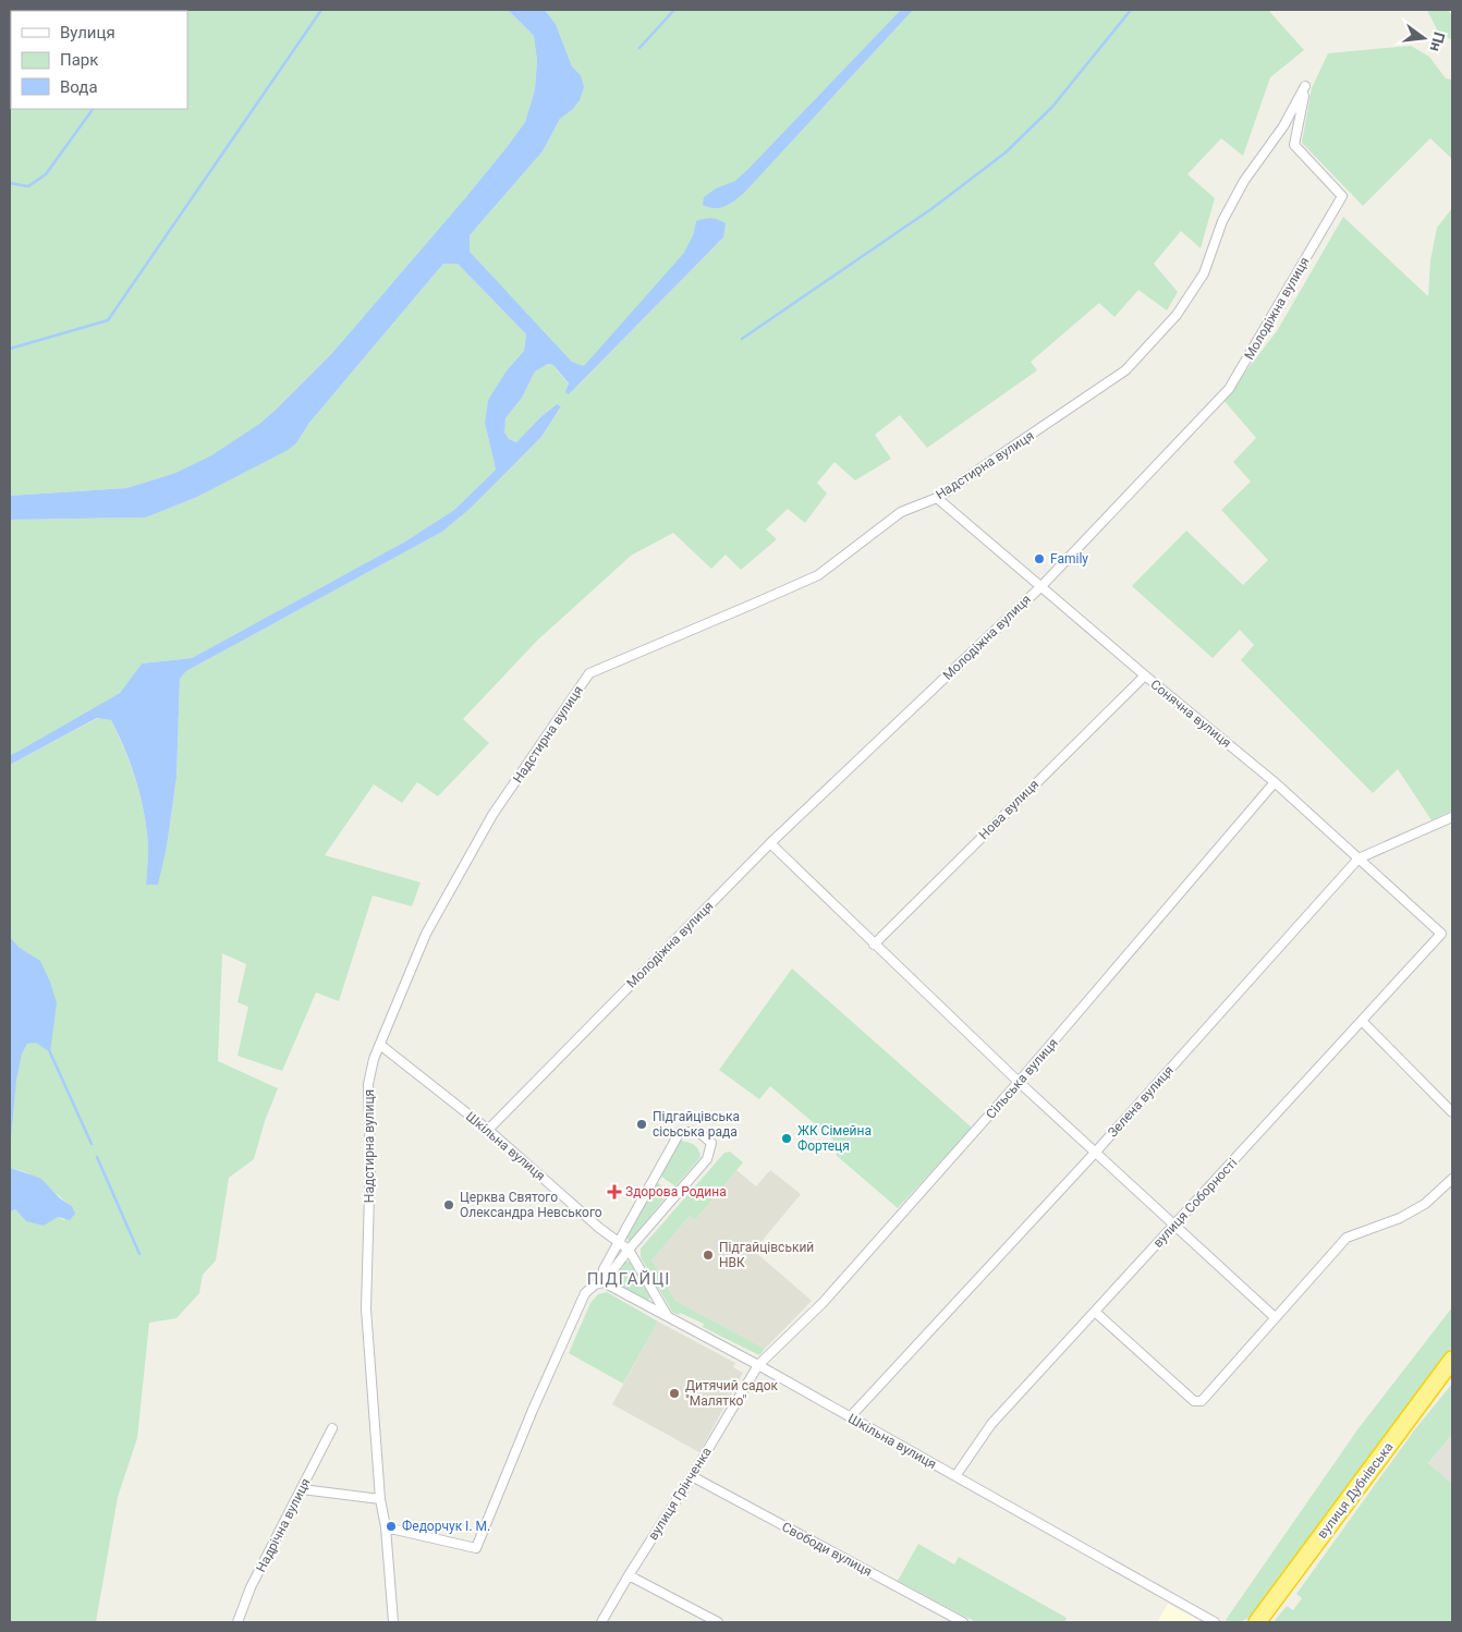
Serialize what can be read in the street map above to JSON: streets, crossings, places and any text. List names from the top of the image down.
{
  "streets": {
    "highway": ["вулиця Дубнівська"],
    "street": [
      "Молодіжна вулиця",
      "Надстирна вулиця",
      "Сонячна вулиця",
      "Нова вулиця",
      "Сільська вулиця",
      "Зелена вулиця",
      "Шкільна вулиця",
      "вулиця Соборності",
      "вулиця Грінченка",
      "Надрічна вулиця",
      "Свободи вулиця"
    ]
  },
  "crossings": [
    ["Молодіжна вулиця", "Надстирна вулиця"],
    ["Молодіжна вулиця", "Сонячна вулиця"],
    ["Молодіжна вулиця", "Шкільна вулиця"],
    ["Надстирна вулиця", "Сонячна вулиця"],
    ["Надстирна вулиця", "Шкільна вулиця"],
    ["Сонячна вулиця", "Нова вулиця"],
    ["Сонячна вулиця", "Сільська вулиця"],
    ["Сонячна вулиця", "Зелена вулиця"],
    ["Сонячна вулиця", "вулиця Соборності"],
    ["Сільська вулиця", "Шкільна вулиця"],
    ["Сільська вулиця", "вулиця Грінченка"],
    ["Зелена вулиця", "Шкільна вулиця"],
    ["Шкільна вулиця", "вулиця Соборності"],
    ["Шкільна вулиця", "вулиця Грінченка"],
    ["вулиця Грінченка", "Свободи вулиця"]
  ],
  "districts": ["ПІДГАЙЦІ"],
  "places": {
    "other": [
      "Family",
      "Підгайцівська сісьська рада",
      "ЖК Сімейна Фортеця",
      "Церква Святого Олександра Невського",
      "Підгайцівський НВК",
      "Дитячий садок \"Малятко\"",
      "Федорчук І. М."
    ],
    "health": ["Здорова Родина"]
  },
  "legend": ["Вулиця", "Парк", "Вода"],
  "north": "right"
}
